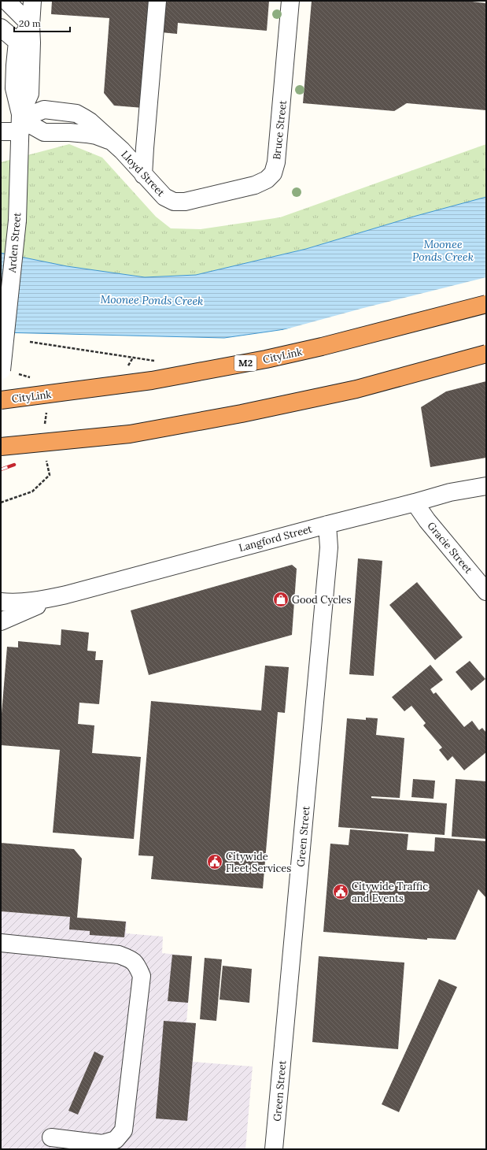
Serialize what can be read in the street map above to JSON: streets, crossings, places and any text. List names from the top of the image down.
{
  "streets": {
    "highway": ["CityLink", "M2"],
    "street": [
      "Bruce Street",
      "Lloyd Street",
      "Arden Street",
      "Langford Street",
      "Gracie Street",
      "Green Street"
    ]
  },
  "crossings": [
    ["Bruce Street", "Lloyd Street"],
    ["Lloyd Street", "Arden Street"],
    ["Langford Street", "Gracie Street"],
    ["Langford Street", "Green Street"]
  ],
  "water": ["Moonee Ponds Creek"],
  "places": {
    "shop": ["Good Cycles"],
    "public building": ["Citywide Fleet Services", "Citywide Traffic and Events"]
  },
  "scale_bar": "20 m"
}
